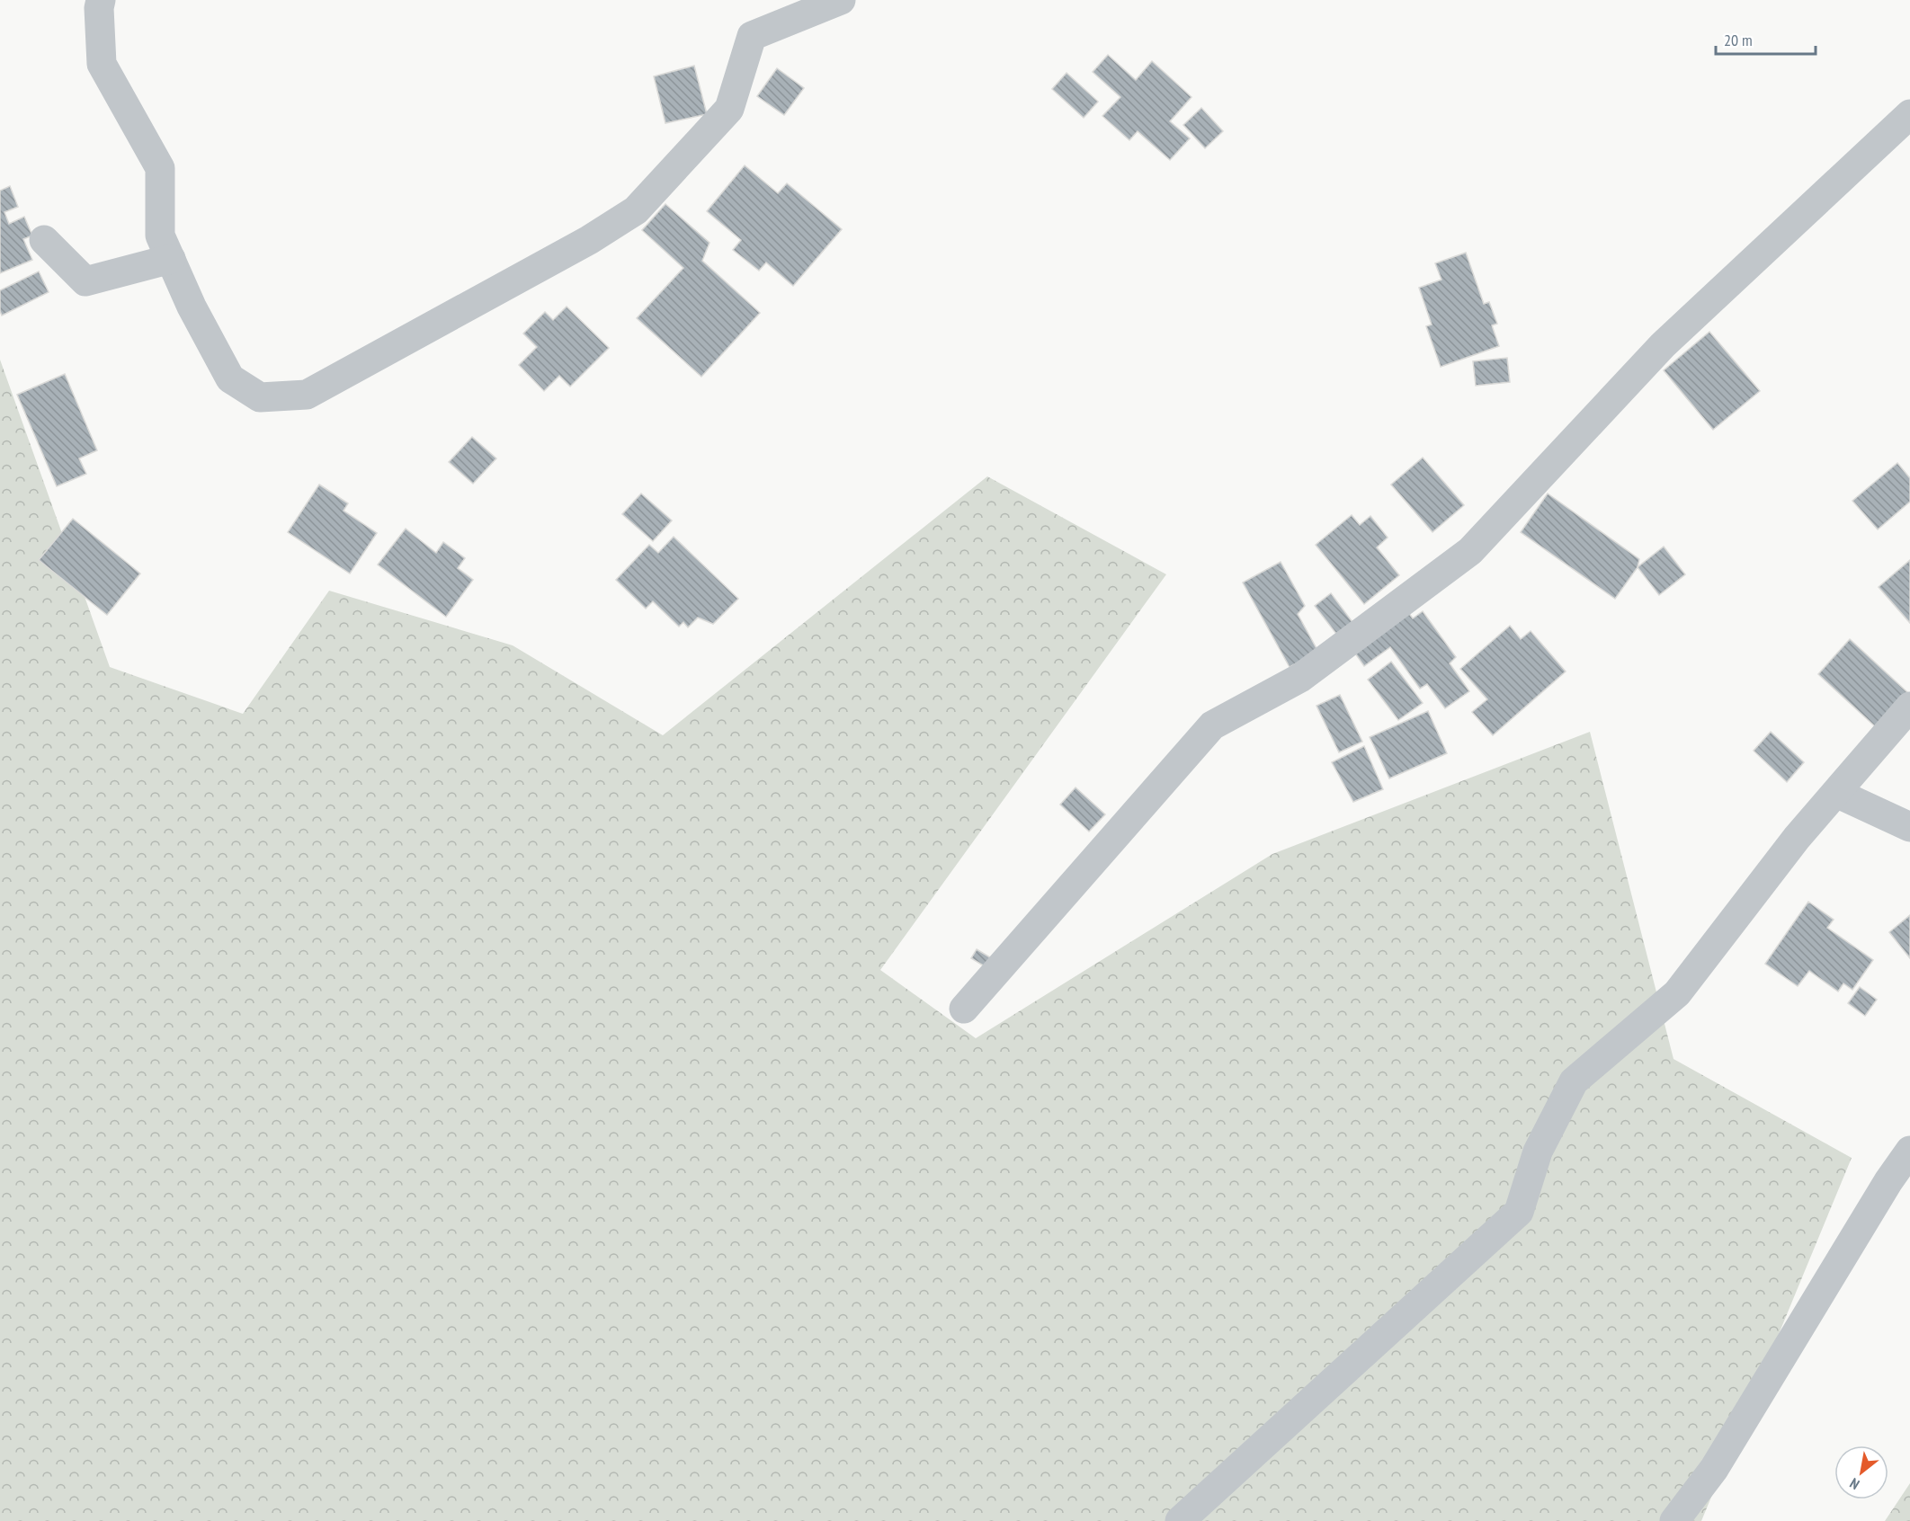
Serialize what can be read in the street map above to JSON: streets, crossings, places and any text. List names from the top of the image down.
{
  "scale_bar": "20 m",
  "north": "bottom left"
}
